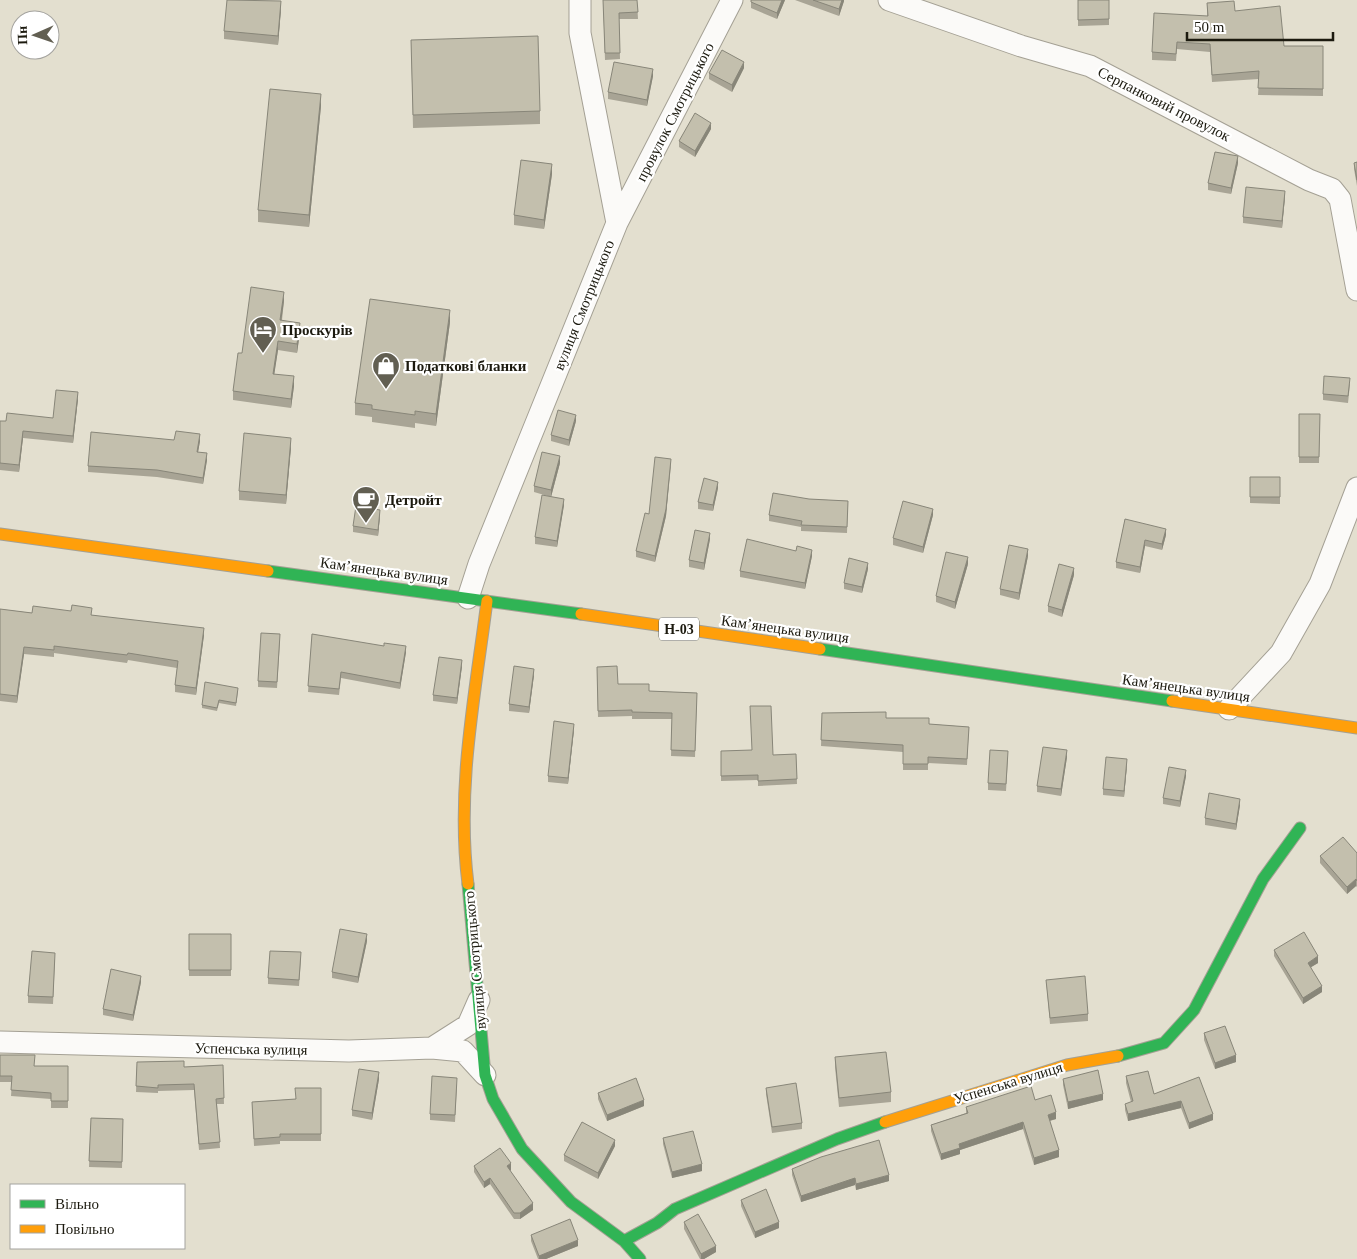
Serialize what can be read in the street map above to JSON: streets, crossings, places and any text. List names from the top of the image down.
{
  "streets": {
    "street": [
      "Серпанковий провулок",
      "провулок Смотрицького",
      "вулиця Смотрицького",
      "Камʼянецька вулиця",
      "Н-03",
      "Успенська вулиця"
    ]
  },
  "crossings": [
    ["провулок Смотрицького", "вулиця Смотрицького"],
    ["вулиця Смотрицького", "Камʼянецька вулиця"],
    ["вулиця Смотрицького", "Успенська вулиця"]
  ],
  "places": {
    "hotel": ["Проскурів"],
    "shop": ["Податкові бланки"],
    "cafe": ["Детройт"]
  },
  "legend": ["Вільно", "Повільно"],
  "scale_bar": "50 m",
  "north": "left"
}
